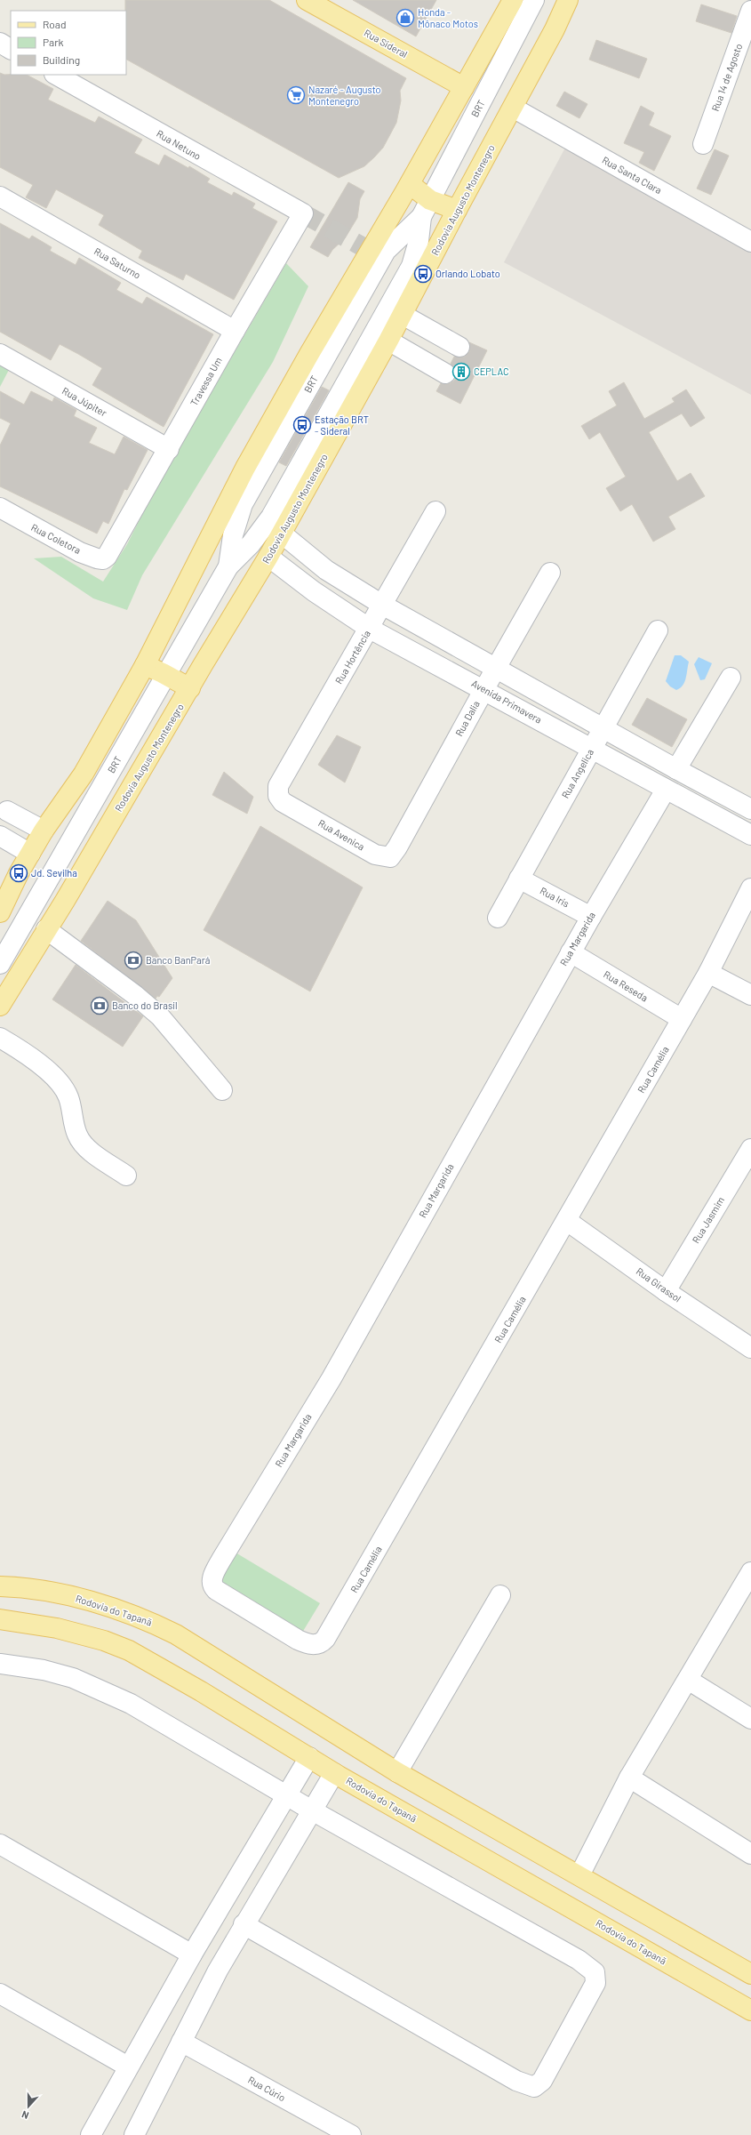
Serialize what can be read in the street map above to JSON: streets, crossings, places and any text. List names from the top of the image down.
{
  "streets": {
    "main road": ["Rua Sideral", "Rodovia Augusto Montenegro", "Rodovia do Tapanã"],
    "street": [
      "Rua 14 de Agosto",
      "BRT",
      "Rua Netuno",
      "Rua Santa Clara",
      "Rua Saturno",
      "Travessa Um",
      "Rua Júpiter",
      "Rua Coletora",
      "Rua Hortência",
      "Avenida Primavera",
      "Rua Dalia",
      "Rua Angelica",
      "Rua Avenica",
      "Rua Iris",
      "Rua Margarida",
      "Rua Reseda",
      "Rua Camélia",
      "Rua Jasmim",
      "Rua Girassol",
      "Rua Cúrio"
    ]
  },
  "crossings": [
    ["Rua Netuno", "Travessa Um"],
    ["Rua Santa Clara", "Rodovia Augusto Montenegro"],
    ["Rodovia Augusto Montenegro", "Avenida Primavera"],
    ["Rua Saturno", "Travessa Um"],
    ["Travessa Um", "Rua Júpiter"],
    ["Travessa Um", "Rua Coletora"],
    ["Rua Hortência", "Avenida Primavera"],
    ["Rua Hortência", "Rua Avenica"],
    ["Avenida Primavera", "Rua Dalia"],
    ["Avenida Primavera", "Rua Angelica"],
    ["Avenida Primavera", "Rua Margarida"],
    ["Rua Dalia", "Rua Avenica"],
    ["Rua Angelica", "Rua Iris"],
    ["Rua Iris", "Rua Margarida"],
    ["Rua Margarida", "Rua Reseda"],
    ["Rua Margarida", "Rua Camélia"],
    ["Rua Reseda", "Rua Camélia"],
    ["Rua Camélia", "Rua Girassol"],
    ["Rua Jasmim", "Rua Girassol"]
  ],
  "places": {
    "shop": ["Honda - Mônaco Motos"],
    "supermarket": ["Nazaré - Augusto Montenegro"],
    "bus stop": ["Orlando Lobato", "Estação BRT - Sideral", "Jd. Sevilha"],
    "building": ["CEPLAC"],
    "bank": ["Banco BanPará", "Banco do Brasil"]
  },
  "legend": ["Road", "Park", "Building"],
  "north": "bottom"
}
